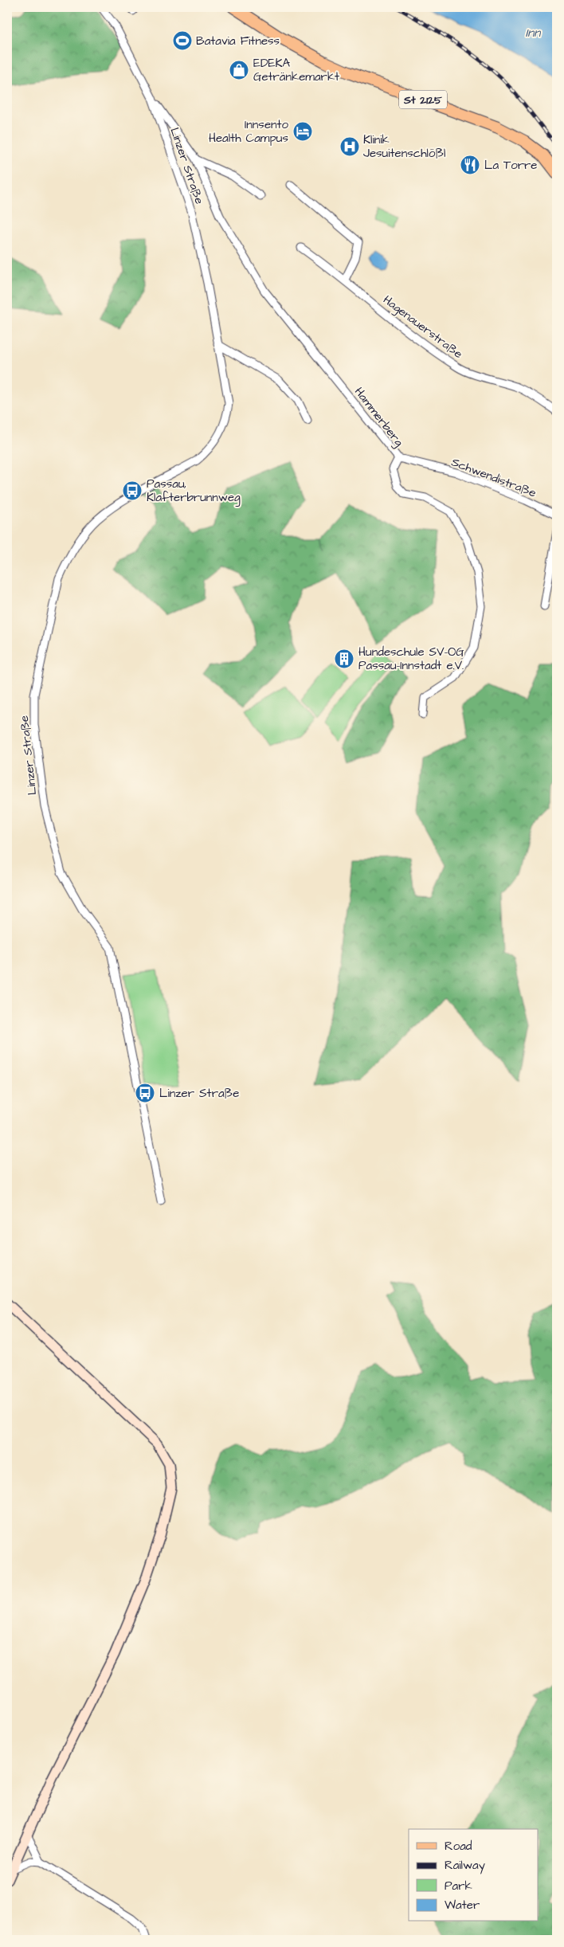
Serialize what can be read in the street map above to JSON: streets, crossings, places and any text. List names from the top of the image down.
{
  "streets": {
    "main road": ["St 2125"],
    "street": [
      "Linzer Straße",
      "Hagenauerstraße",
      "Hammerberg",
      "Schwendistraße"
    ]
  },
  "crossings": [
    ["Linzer Straße", "Hammerberg"],
    ["Hammerberg", "Schwendistraße"]
  ],
  "water": ["Inn"],
  "places": {
    "sports": ["Batavia Fitness"],
    "shop": ["EDEKA Getränkemarkt"],
    "hotel": ["Innsento Health Campus"],
    "hospital": ["Klinik Jesuitenschlößl"],
    "restaurant": ["La Torre"],
    "bus stop": ["Passau, Klafterbrunnweg", "Linzer Straße"],
    "building": ["Hundeschule SV-OG Passau-Innstadt e.V."]
  },
  "legend": [
    "Road",
    "Railway",
    "Park",
    "Water"
  ]
}
